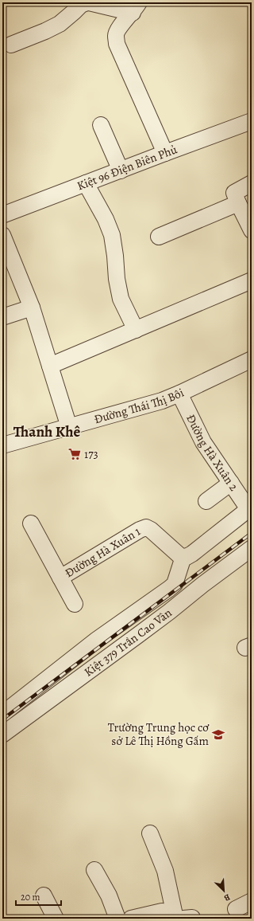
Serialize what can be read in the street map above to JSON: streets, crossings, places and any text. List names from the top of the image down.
{
  "streets": {
    "street": [
      "Kiệt 96 Điện Biên Phủ",
      "Đường Thái Thị Bôi",
      "Đường Hà Xuân 2",
      "Đường Hà Xuân 1",
      "Kiệt 379 Trần Cao Vân"
    ]
  },
  "crossings": [
    ["Đường Thái Thị Bôi", "Đường Hà Xuân 2"]
  ],
  "districts": ["Thanh Khê"],
  "places": {
    "supermarket": ["173"],
    "school or university": ["Trường Trung học cơ sở Lê Thị Hồng Gấm"]
  },
  "scale_bar": "20 m",
  "north": "bottom right"
}
